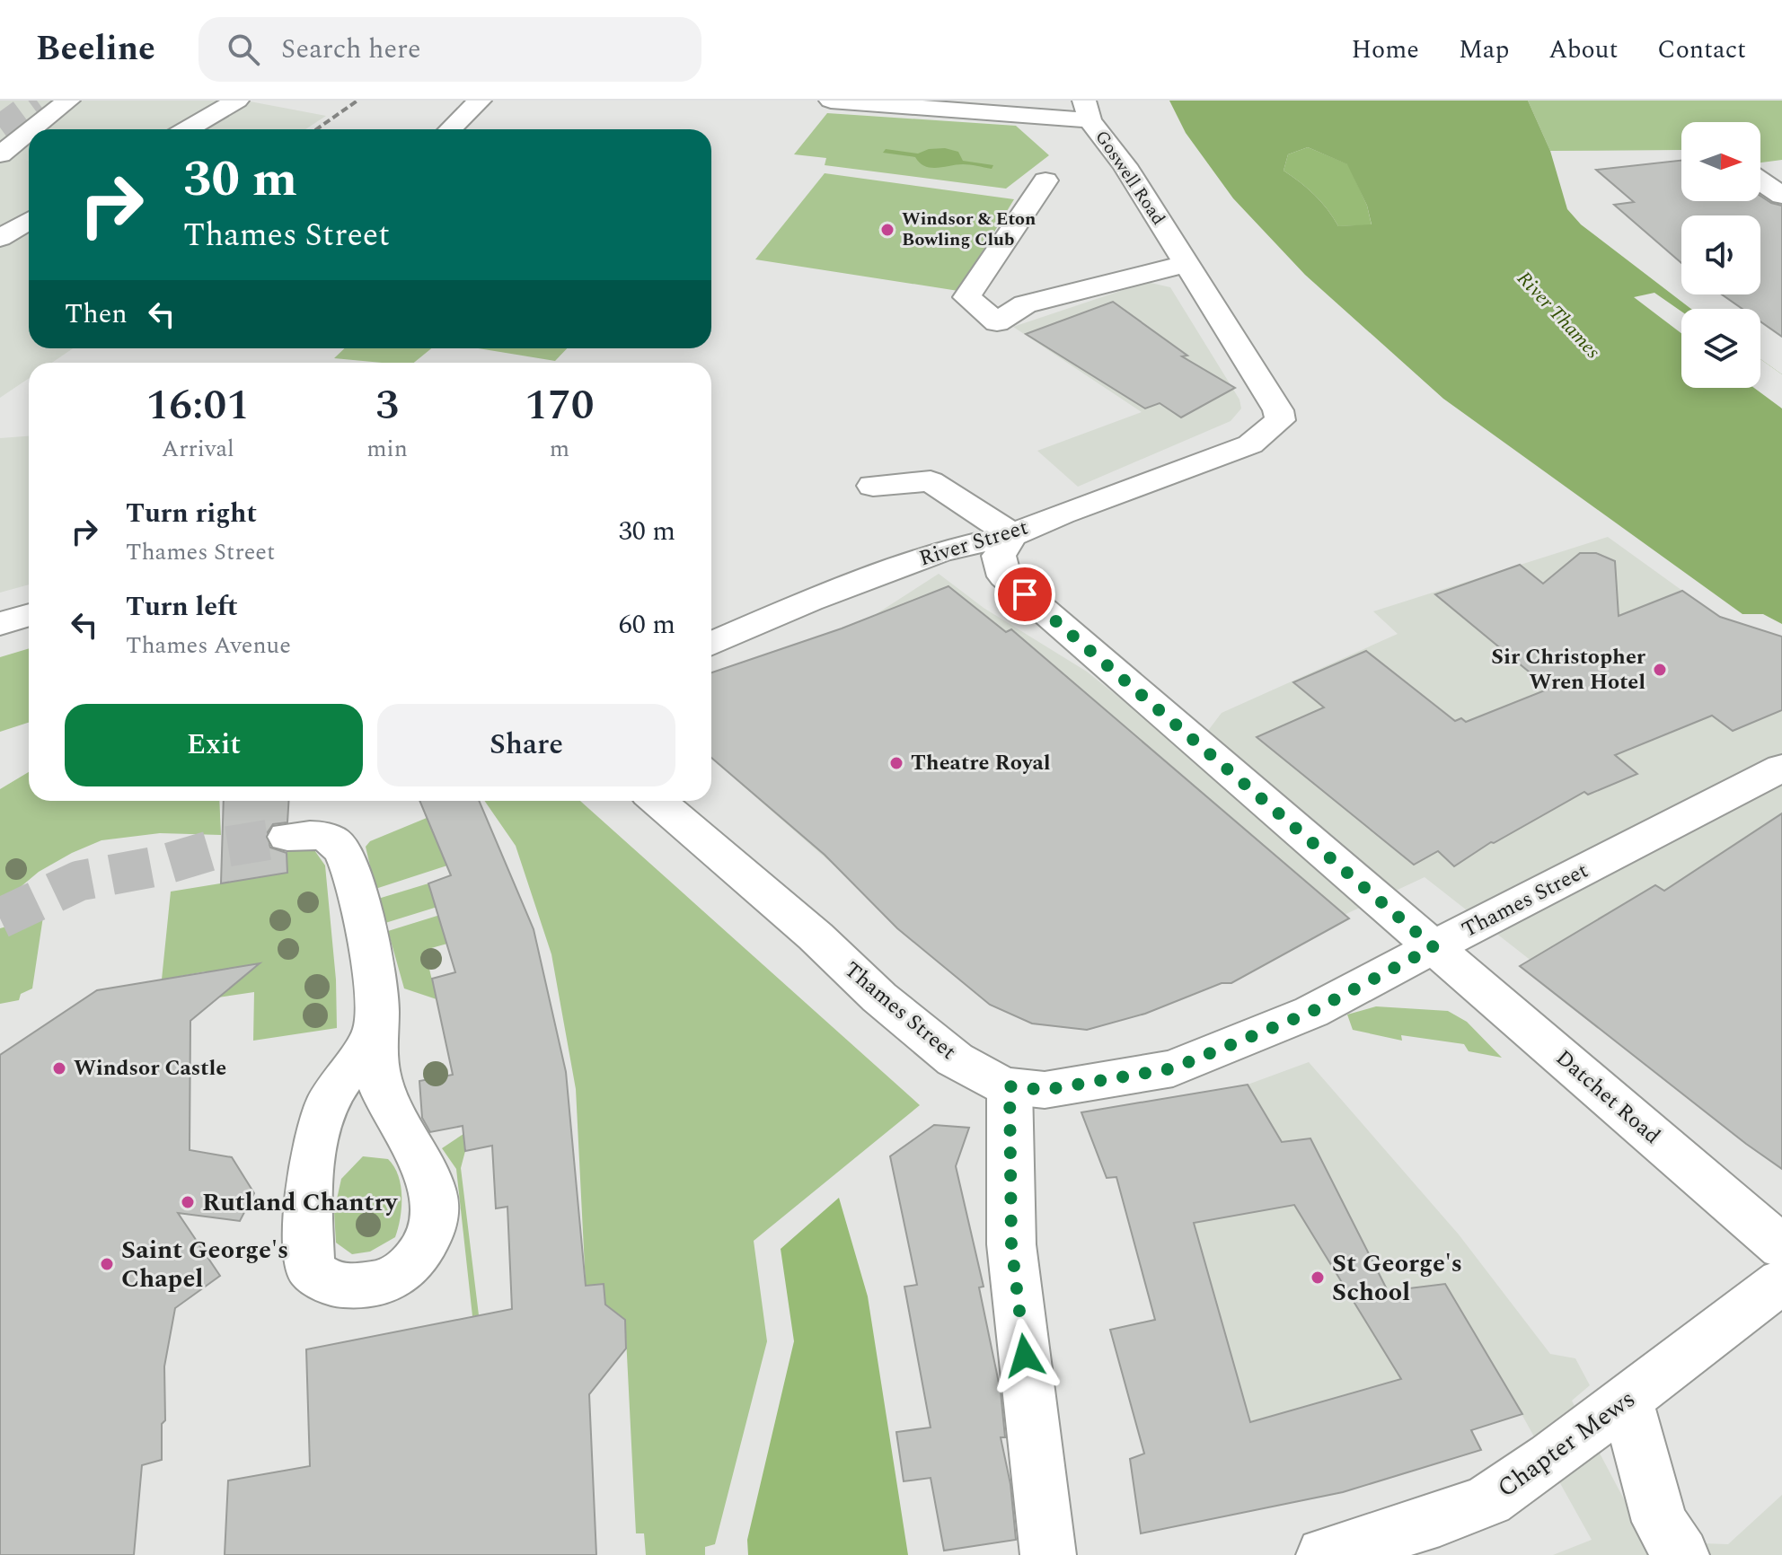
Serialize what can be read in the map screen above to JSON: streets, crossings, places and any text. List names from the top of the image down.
{
  "streets": {
    "street": [
      "Goswell Road",
      "River Street",
      "Thames Street",
      "Datchet Road",
      "Chapter Mews"
    ]
  },
  "crossings": [
    ["Goswell Road", "River Street"],
    ["River Street", "Datchet Road"],
    ["Thames Street", "Datchet Road"]
  ],
  "water": ["River Thames"],
  "places": [
    "Windsor & Eton Bowling Club",
    "Sir Christopher Wren Hotel",
    "Theatre Royal",
    "Windsor Castle",
    "Rutland Chantry",
    "Saint George's Chapel",
    "St George's School"
  ],
  "north": "right",
  "page": {
    "header": "Beeline",
    "search": "Search here",
    "nav": [
      "Home",
      "Map",
      "About",
      "Contact"
    ],
    "turn": ["30 m", "Thames Street"],
    "then": "Then",
    "eta": [
      "16:01",
      "Arrival",
      "3",
      "min",
      "170",
      "m"
    ],
    "list": [
      {
        "name": "Turn right",
        "note": "Thames Street",
        "value": "30 m"
      },
      {
        "name": "Turn left",
        "note": "Thames Avenue",
        "value": "60 m"
      }
    ],
    "buttons": ["Exit", "Share"]
  }
}
